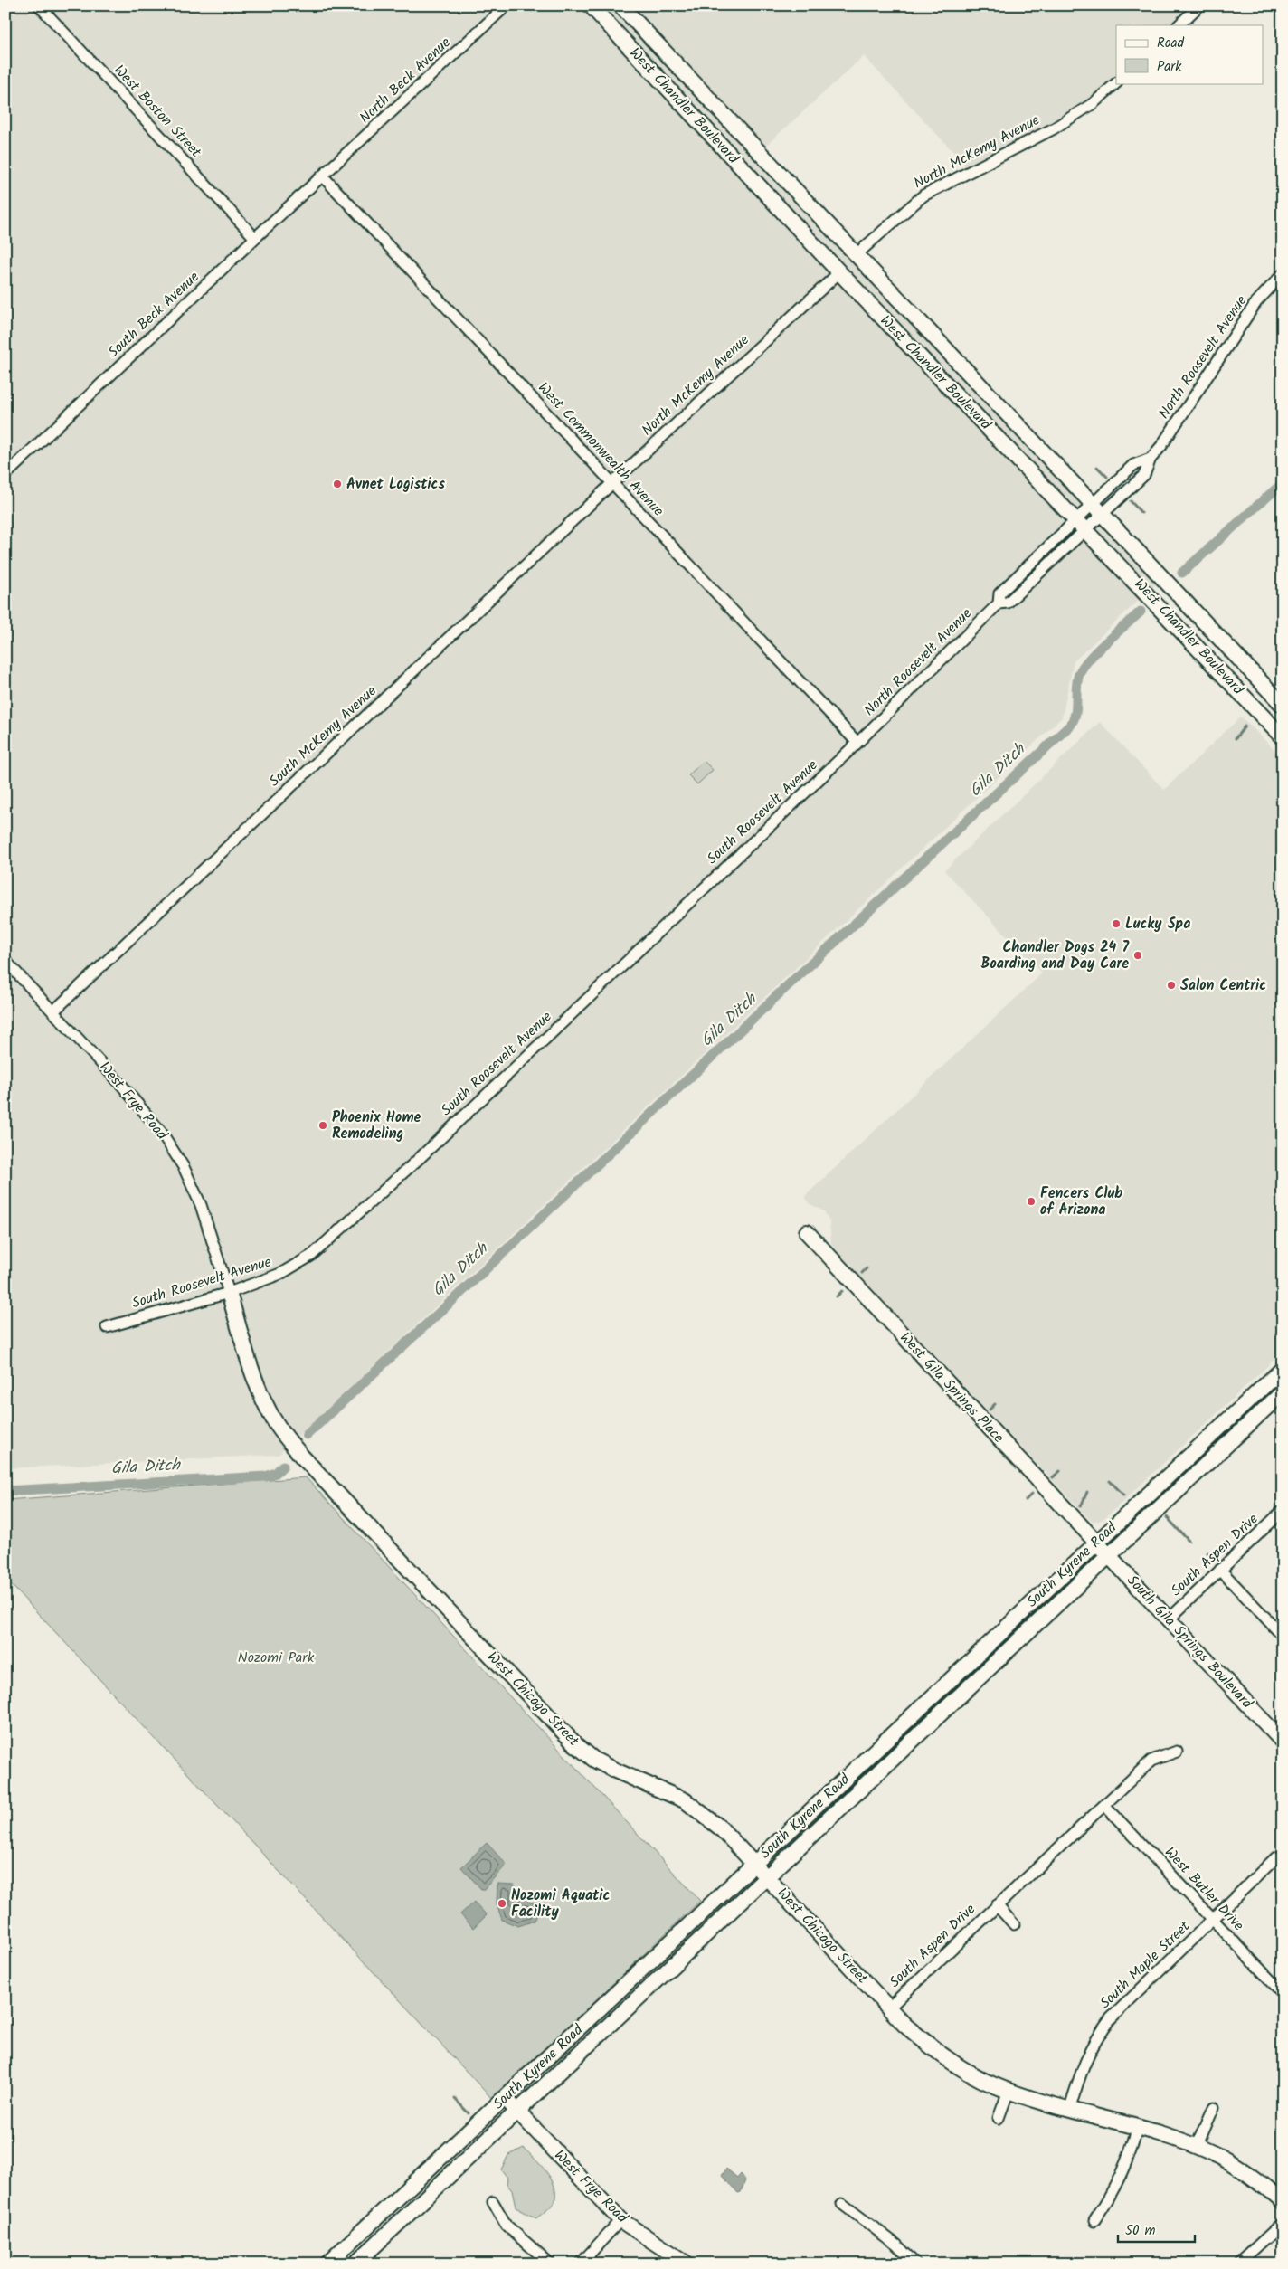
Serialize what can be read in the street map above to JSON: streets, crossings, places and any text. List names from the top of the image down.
{
  "streets": {
    "main road": [
      "West Chandler Boulevard",
      "West Frye Road",
      "West Gila Springs Place",
      "South Kyrene Road",
      "South Gila Springs Boulevard",
      "West Chicago Street"
    ],
    "street": [
      "North Beck Avenue",
      "West Boston Street",
      "North McKemy Avenue",
      "South Beck Avenue",
      "North Roosevelt Avenue",
      "West Commonwealth Avenue",
      "South McKemy Avenue",
      "South Roosevelt Avenue",
      "South Aspen Drive",
      "West Butler Drive",
      "South Maple Street"
    ]
  },
  "crossings": [
    ["North Beck Avenue", "South Beck Avenue"],
    ["North Beck Avenue", "West Commonwealth Avenue"],
    ["West Chandler Boulevard", "North McKemy Avenue"],
    ["West Chandler Boulevard", "North Roosevelt Avenue"],
    ["West Boston Street", "South Beck Avenue"],
    ["North McKemy Avenue", "West Commonwealth Avenue"],
    ["North McKemy Avenue", "South McKemy Avenue"],
    ["South Beck Avenue", "West Commonwealth Avenue"],
    ["North Roosevelt Avenue", "West Commonwealth Avenue"],
    ["North Roosevelt Avenue", "South Roosevelt Avenue"],
    ["West Commonwealth Avenue", "South McKemy Avenue"],
    ["West Commonwealth Avenue", "South Roosevelt Avenue"],
    ["South McKemy Avenue", "West Frye Road"],
    ["South Roosevelt Avenue", "West Frye Road"],
    ["South Roosevelt Avenue", "West Chicago Street"],
    ["West Frye Road", "South Kyrene Road"],
    ["West Frye Road", "West Chicago Street"],
    ["West Gila Springs Place", "South Kyrene Road"],
    ["West Gila Springs Place", "South Gila Springs Boulevard"],
    ["South Aspen Drive", "South Gila Springs Boulevard"],
    ["South Aspen Drive", "West Chicago Street"],
    ["South Aspen Drive", "West Butler Drive"],
    ["South Kyrene Road", "South Gila Springs Boulevard"],
    ["South Kyrene Road", "West Chicago Street"],
    ["West Chicago Street", "South Maple Street"],
    ["West Butler Drive", "South Maple Street"]
  ],
  "water": ["Gila Ditch"],
  "parks": ["Nozomi Park"],
  "places": [
    "Avnet Logistics",
    "Lucky Spa",
    "Chandler Dogs 24 7 Boarding and Day Care",
    "Salon Centric",
    "Phoenix Home Remodeling",
    "Fencers Club of Arizona",
    "Nozomi Aquatic Facility"
  ],
  "legend": ["Road", "Park"],
  "scale_bar": "50 m"
}
